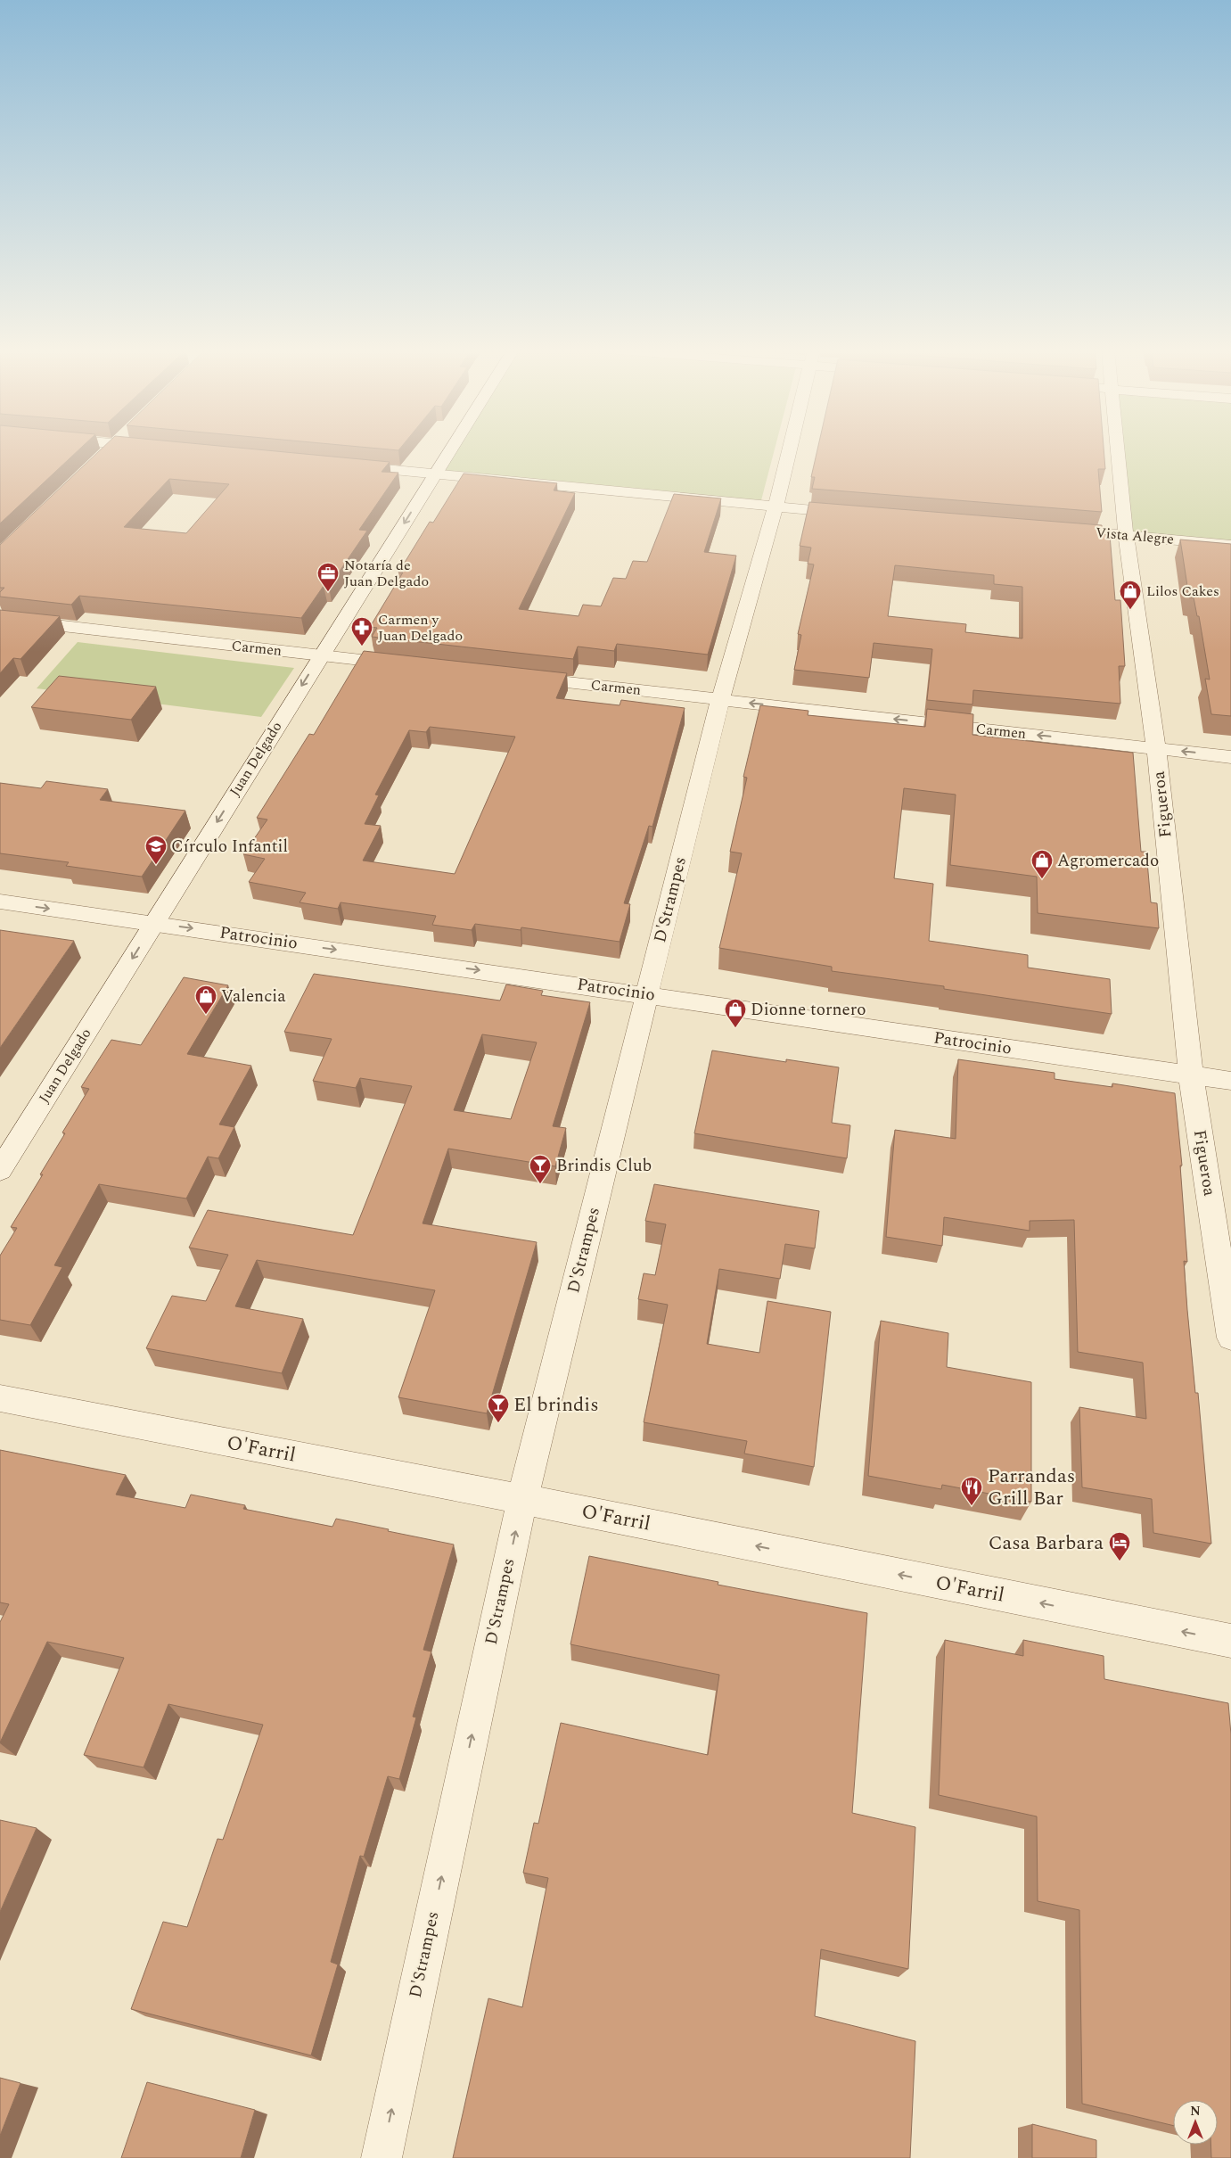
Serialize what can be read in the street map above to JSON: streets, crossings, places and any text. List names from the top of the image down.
{
  "streets": {
    "street": [
      "Vista Alegre",
      "Carmen",
      "Juan Delgado",
      "Figueroa",
      "D'Strampes",
      "Patrocinio",
      "O'Farril"
    ]
  },
  "crossings": [
    ["Vista Alegre", "Figueroa"],
    ["Carmen", "Juan Delgado"],
    ["Carmen", "Figueroa"],
    ["Carmen", "D'Strampes"],
    ["Juan Delgado", "Patrocinio"],
    ["Figueroa", "Patrocinio"],
    ["D'Strampes", "Patrocinio"],
    ["D'Strampes", "O'Farril"]
  ],
  "one_way": [
    "Carmen",
    "Juan Delgado",
    "D'Strampes",
    "Patrocinio",
    "O'Farril"
  ],
  "places": {
    "office": ["Notaría de Juan Delgado"],
    "shop": [
      "Lilos Cakes",
      "Agromercado",
      "Valencia",
      "Dionne tornero"
    ],
    "pharmacy": ["Carmen y Juan Delgado"],
    "school or university": ["Círculo Infantil"],
    "bar": ["Brindis Club", "El brindis"],
    "restaurant": ["Parrandas Grill Bar"],
    "hotel": ["Casa Barbara"]
  },
  "north": "top"
}
